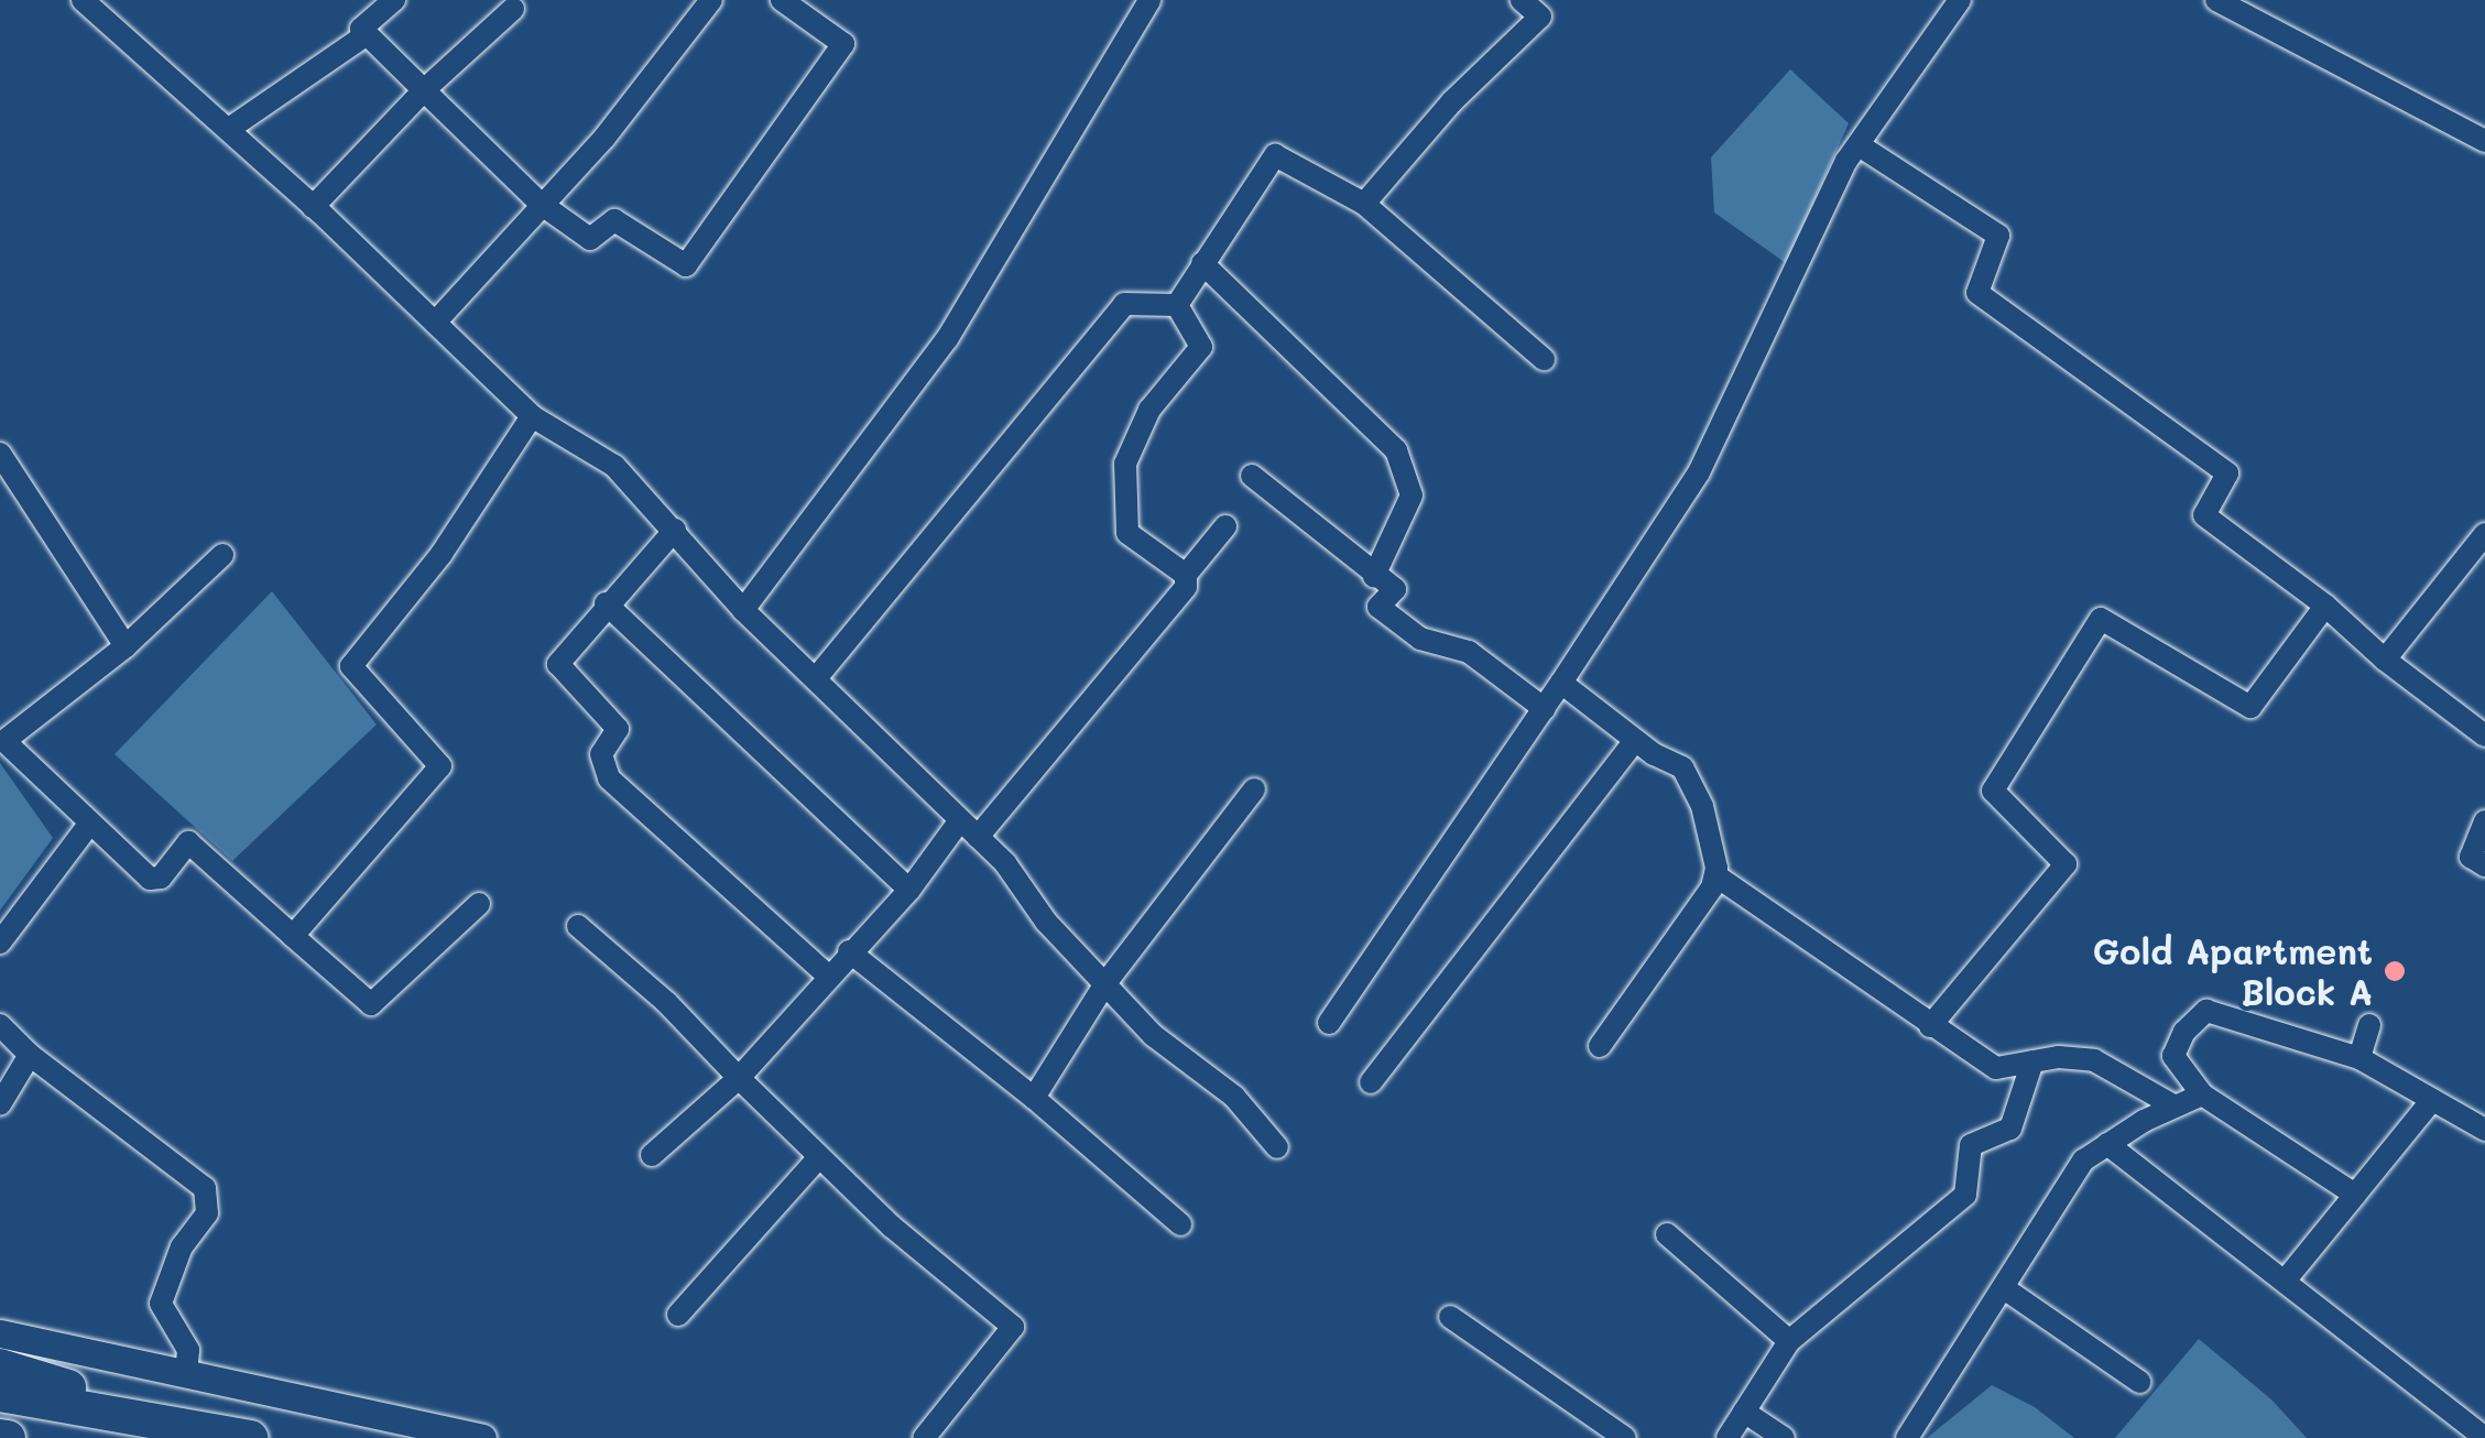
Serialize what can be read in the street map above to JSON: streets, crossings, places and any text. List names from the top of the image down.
{
  "places": ["Gold Apartment Block A"]
}
